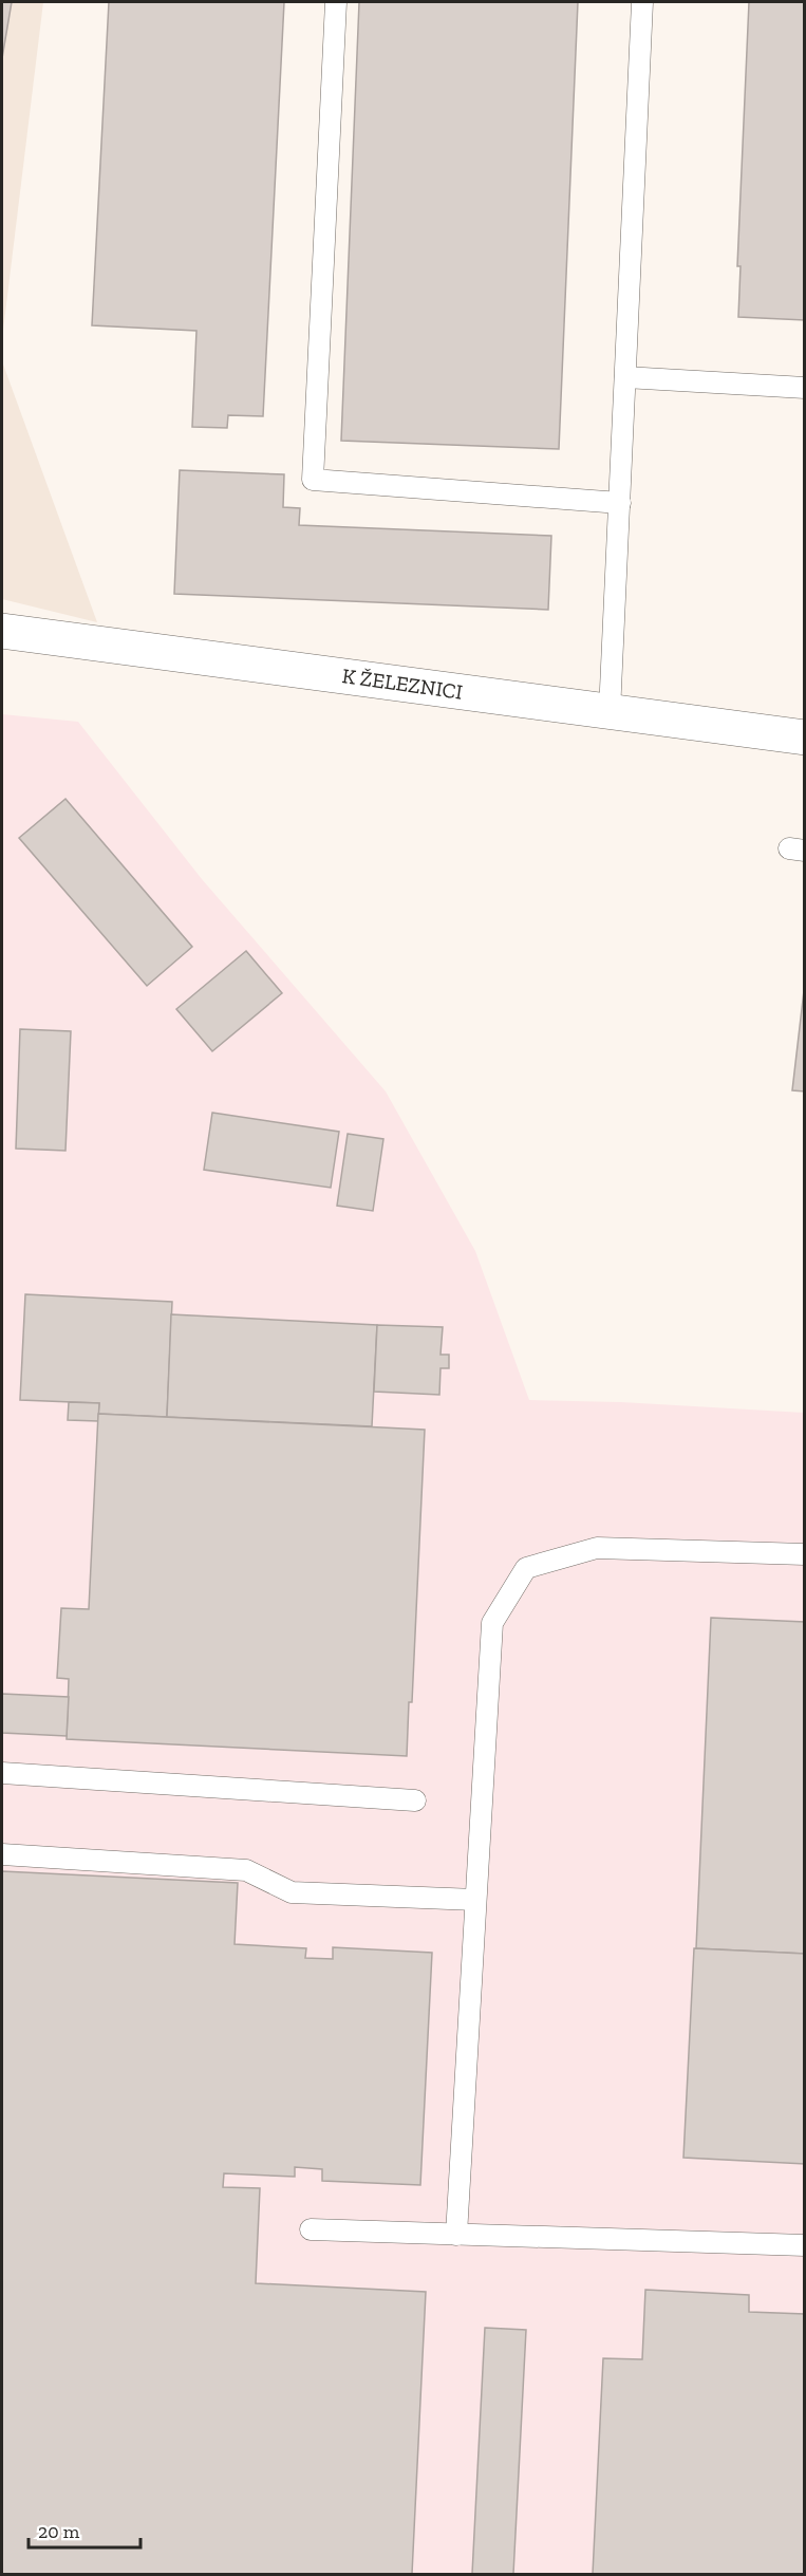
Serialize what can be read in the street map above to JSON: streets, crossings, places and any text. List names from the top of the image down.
{
  "streets": {
    "street": ["K ŽELEZNICI"]
  },
  "scale_bar": "20 m"
}
